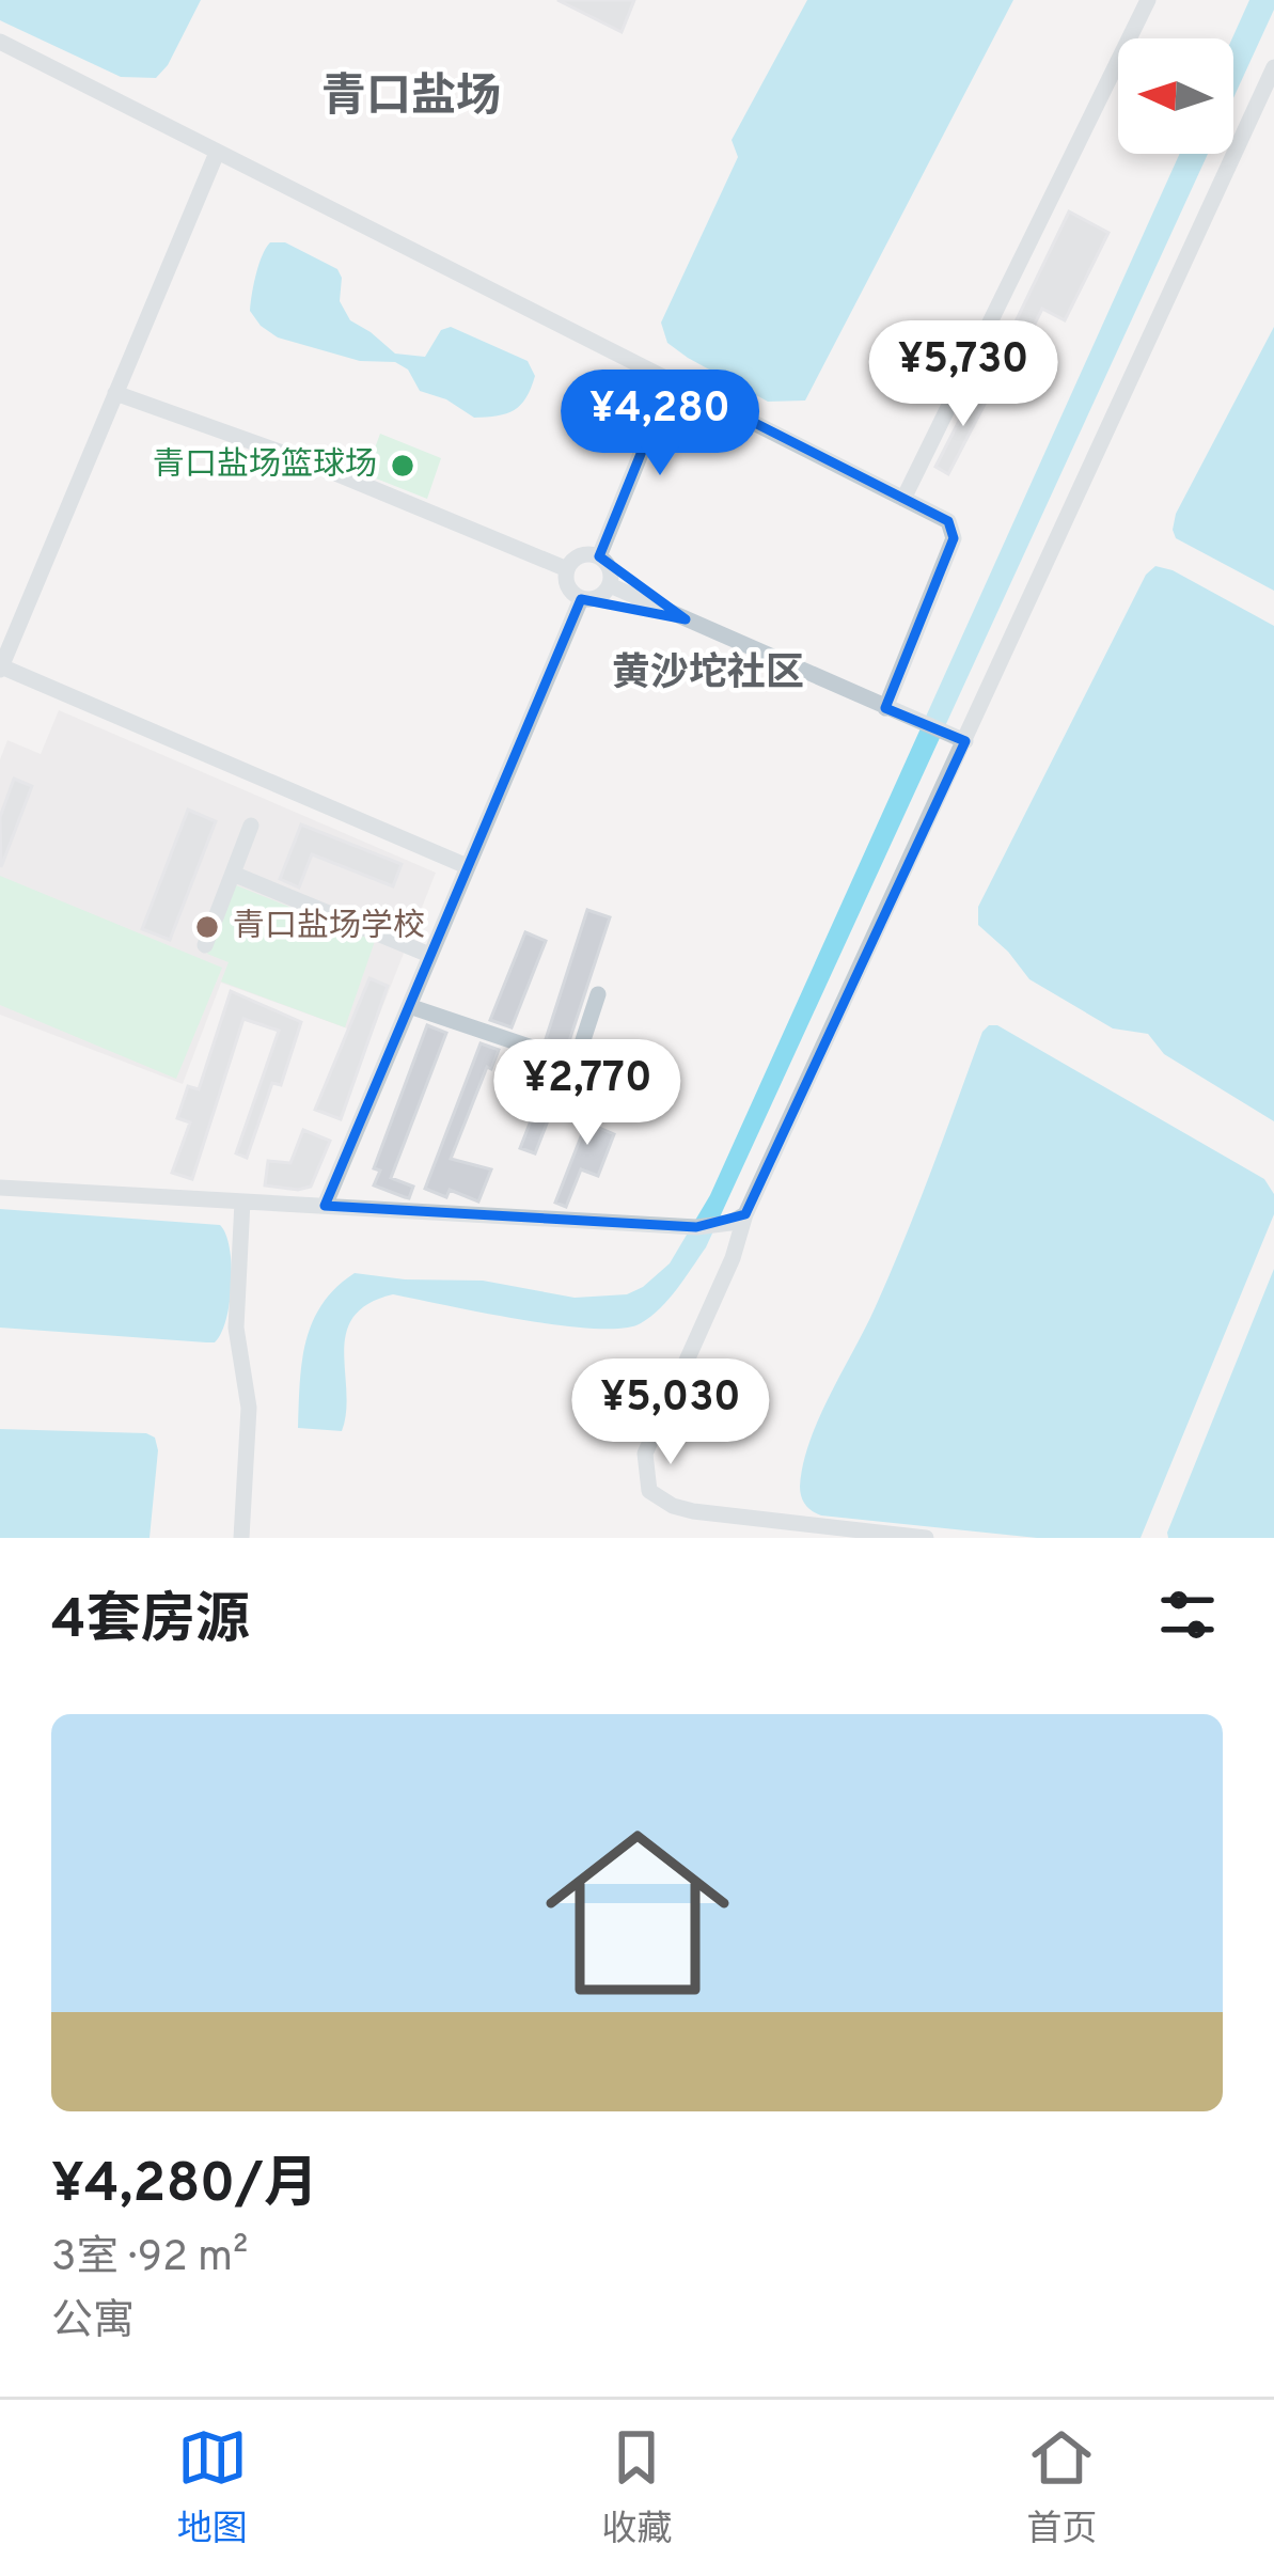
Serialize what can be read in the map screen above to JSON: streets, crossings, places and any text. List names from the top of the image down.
{
  "districts": ["青口盐场", "黄沙坨社区"],
  "places": ["青口盐场篮球场", "青口盐场学校"],
  "north": "left",
  "page": {
    "price": [
      "¥5,730",
      "¥4,280",
      "¥2,770",
      "¥5,030"
    ],
    "heading": "4套房源",
    "list": [
      {
        "name": "¥4,280/月",
        "note": "3室 · 92 m² · 公寓"
      }
    ],
    "tabs": ["地图", "收藏", "首页"]
  }
}
